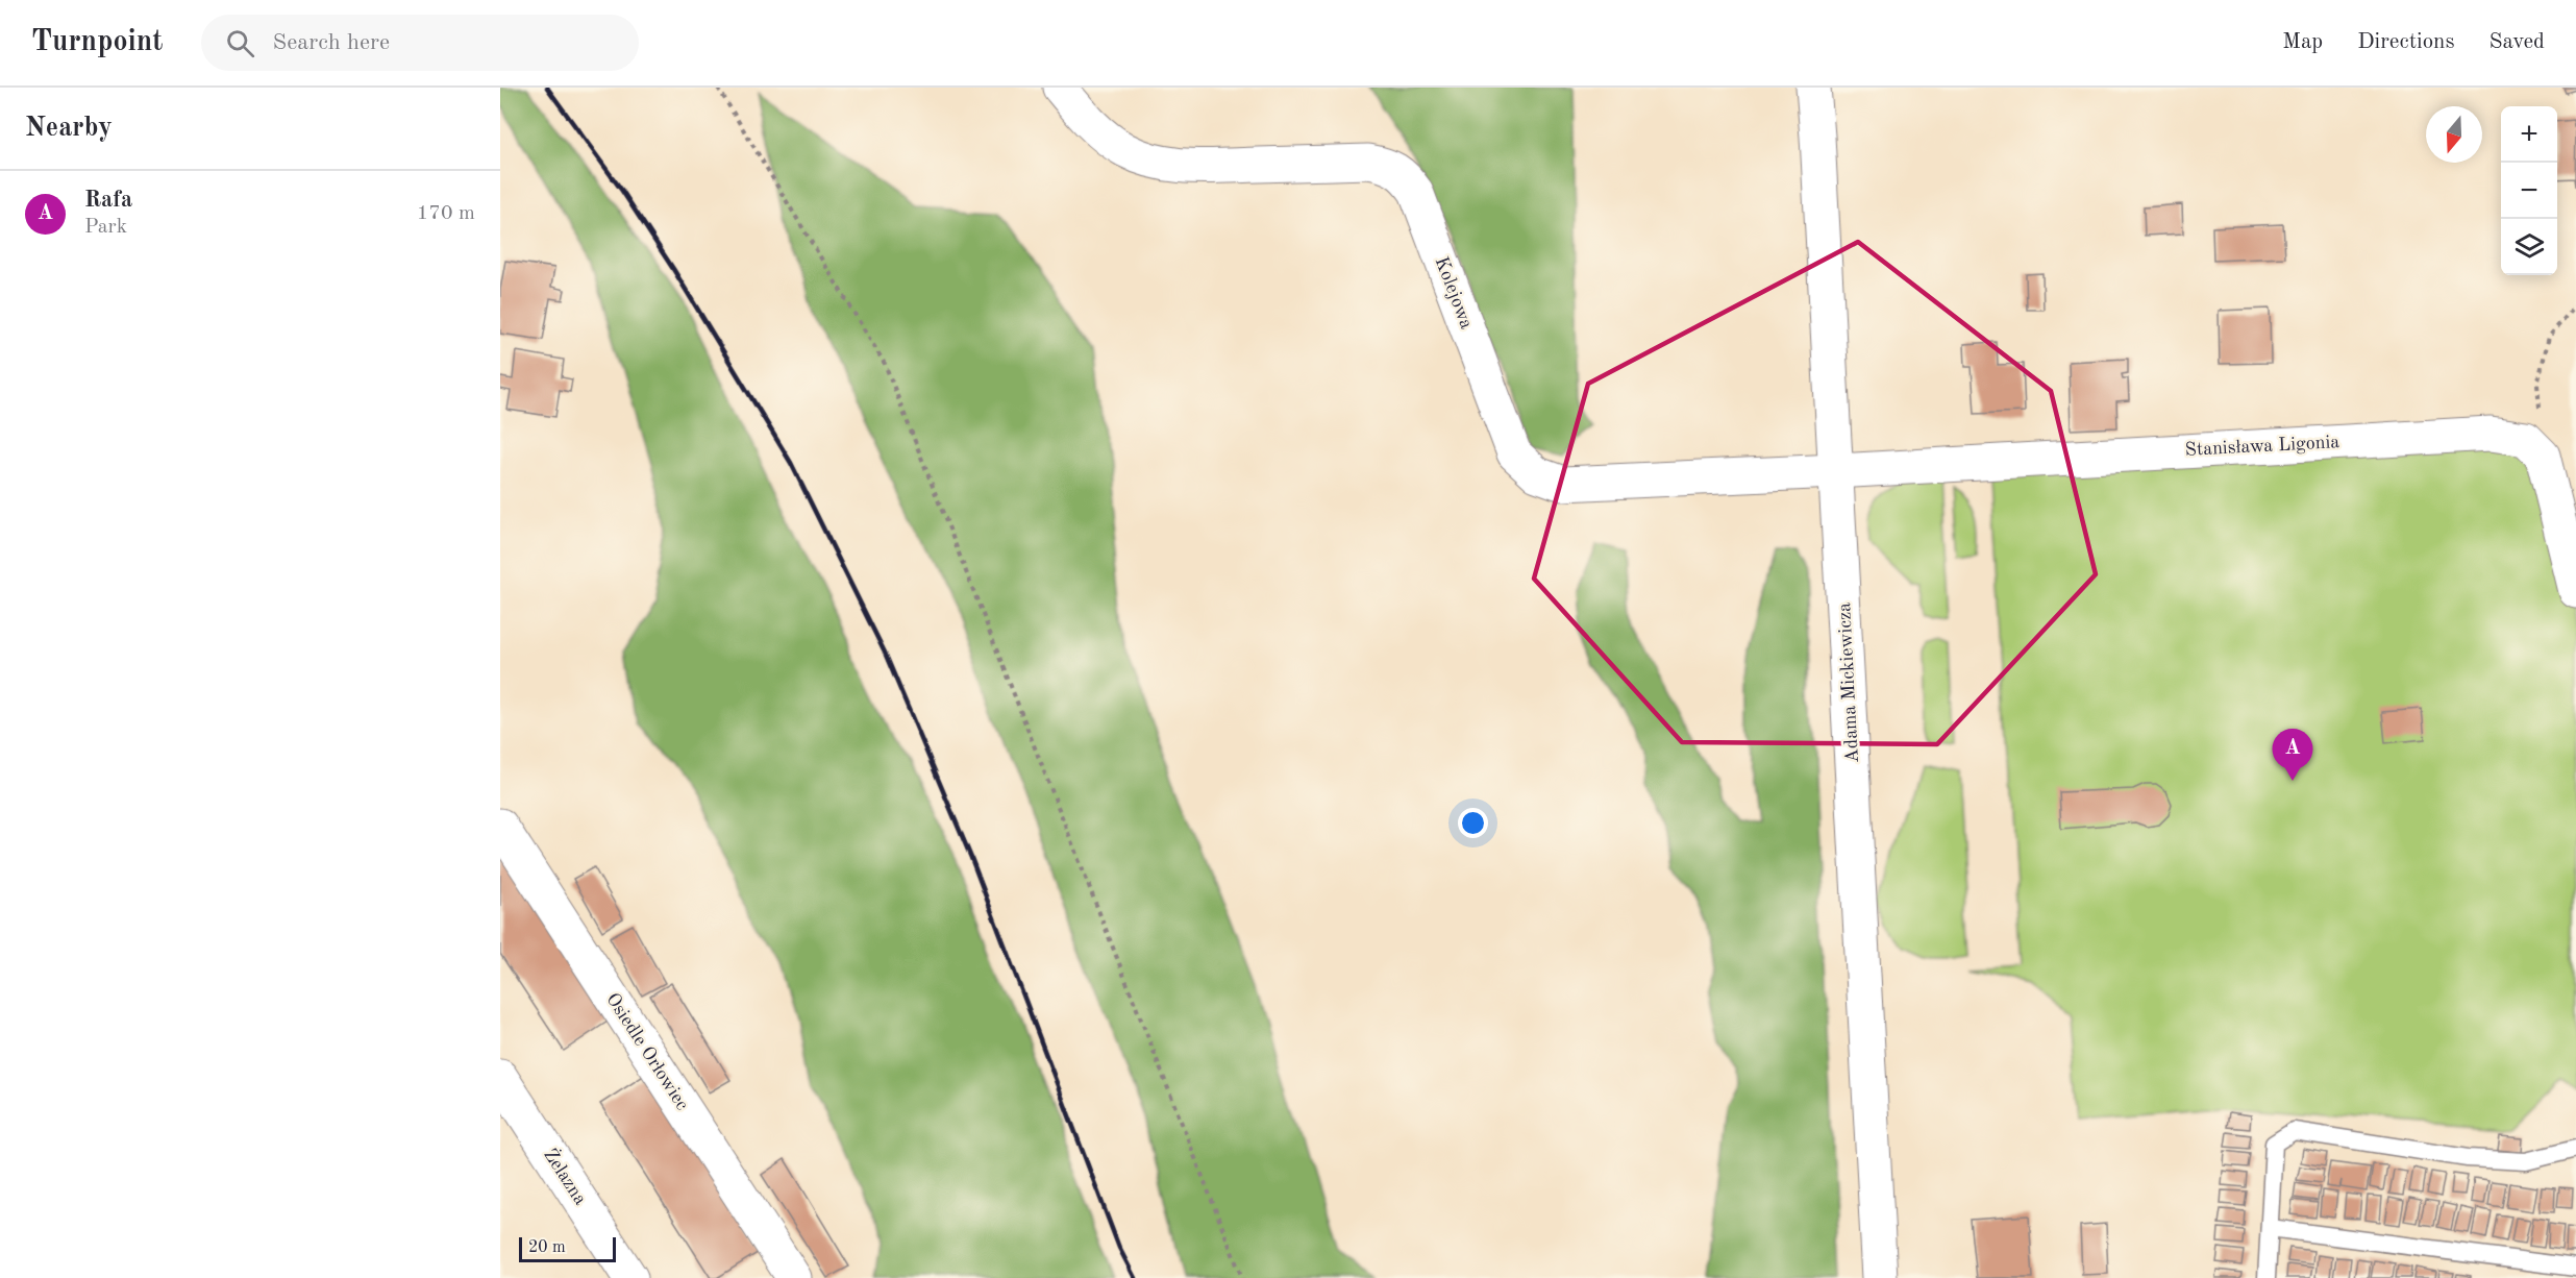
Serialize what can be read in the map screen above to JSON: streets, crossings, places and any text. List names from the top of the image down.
{
  "streets": {
    "street": [
      "Kolejowa",
      "Stanisława Ligonia",
      "Adama Mickiewicza",
      "Osiedle Orłowiec",
      "Żelazna"
    ]
  },
  "crossings": [
    ["Kolejowa", "Stanisława Ligonia"],
    ["Kolejowa", "Adama Mickiewicza"],
    ["Stanisława Ligonia", "Adama Mickiewicza"]
  ],
  "scale_bar": "20 m",
  "north": "bottom",
  "page": {
    "header": "Turnpoint",
    "search": "Search here",
    "nav": ["Map", "Directions", "Saved"],
    "heading": "Nearby",
    "map_buttons": ["+", "−"],
    "list": [
      {
        "mark": "A",
        "name": "Rafa",
        "note": "Park",
        "value": "170 m"
      }
    ],
    "pins": "A",
    "scale": "20 m"
  }
}
